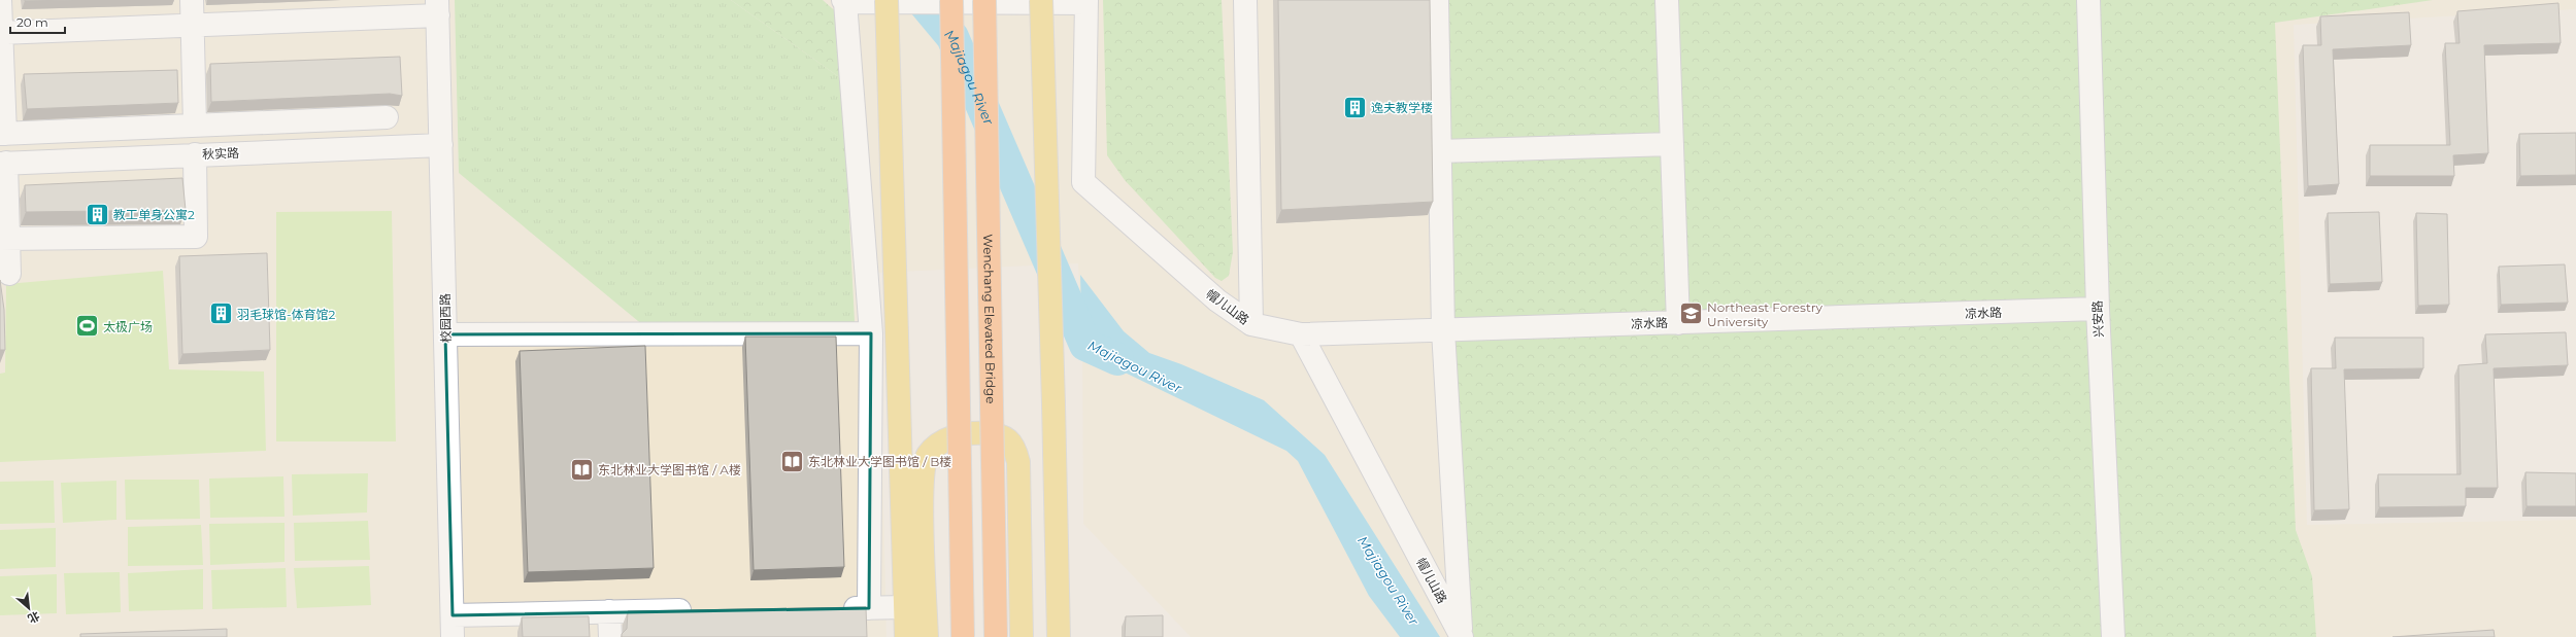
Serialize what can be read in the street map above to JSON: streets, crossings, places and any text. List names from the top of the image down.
{
  "streets": {
    "highway": ["Wenchang Elevated Bridge"],
    "street": [
      "秋实路",
      "帽儿山路",
      "凉水路",
      "校园西路",
      "兴安路"
    ]
  },
  "crossings": [
    ["秋实路", "校园西路"],
    ["帽儿山路", "凉水路"],
    ["凉水路", "兴安路"]
  ],
  "water": ["Majiagou River"],
  "places": {
    "building": ["逸夫教学楼", "教工单身公寓2", "羽毛球馆-体育馆2"],
    "school or university": ["Northeast Forestry University"],
    "sports": ["太极广场"],
    "library": ["东北林业大学图书馆 / B楼", "东北林业大学图书馆 / A楼"]
  },
  "scale_bar": "20 m",
  "north": "bottom right"
}
